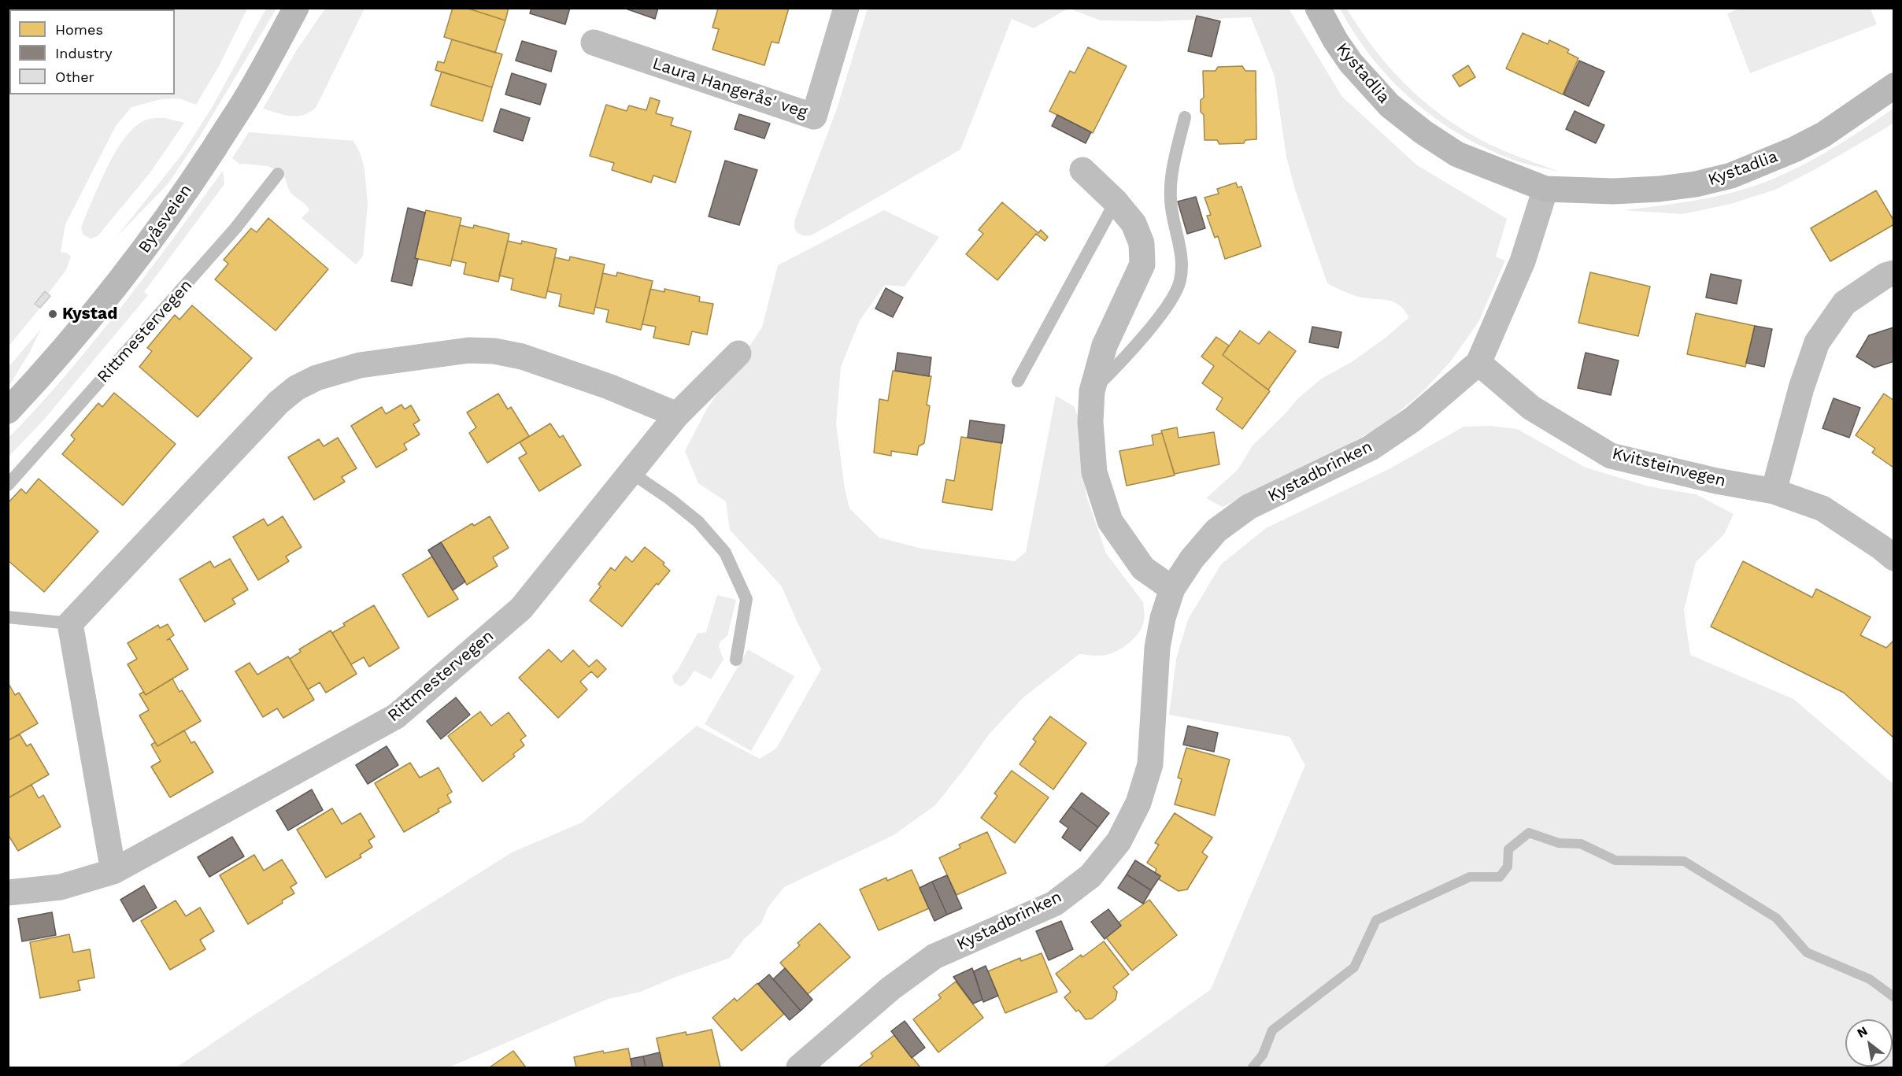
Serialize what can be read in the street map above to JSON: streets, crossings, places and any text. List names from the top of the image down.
{
  "streets": {
    "street": [
      "Kystadlia",
      "Laura Hangerås' veg",
      "Byåsveien",
      "Rittmestervegen",
      "Kvitsteinvegen",
      "Kystadbrinken"
    ]
  },
  "crossings": [
    ["Kvitsteinvegen", "Kystadbrinken"]
  ],
  "places": ["Kystad"],
  "legend": ["Homes", "Industry", "Other"],
  "north": "top left"
}
